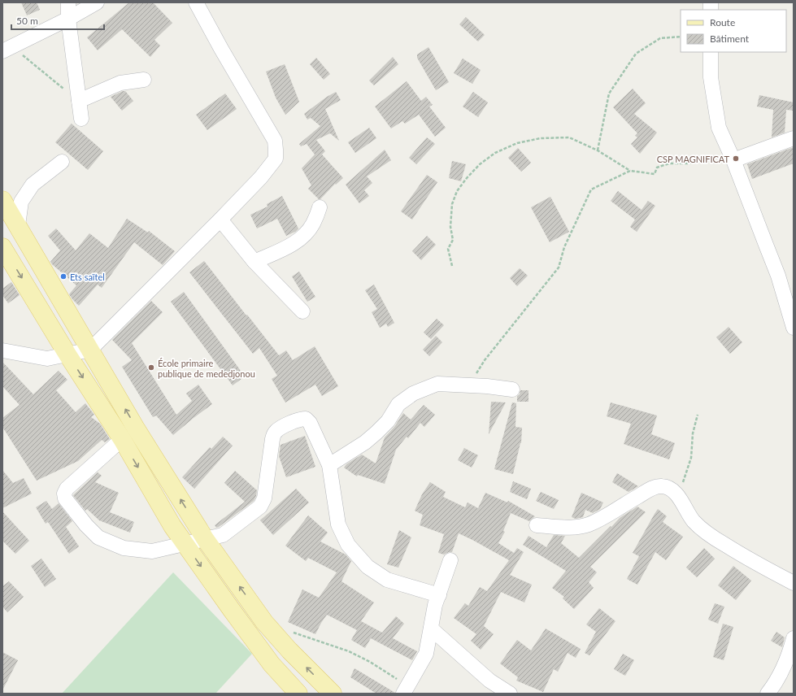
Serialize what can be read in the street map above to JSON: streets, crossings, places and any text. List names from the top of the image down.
{
  "places": ["CSP MAGNIFICAT", "Ets saïtel", "École primaire publique de mededjonou"],
  "legend": ["Route", "Bâtiment"],
  "scale_bar": "50 m"
}
